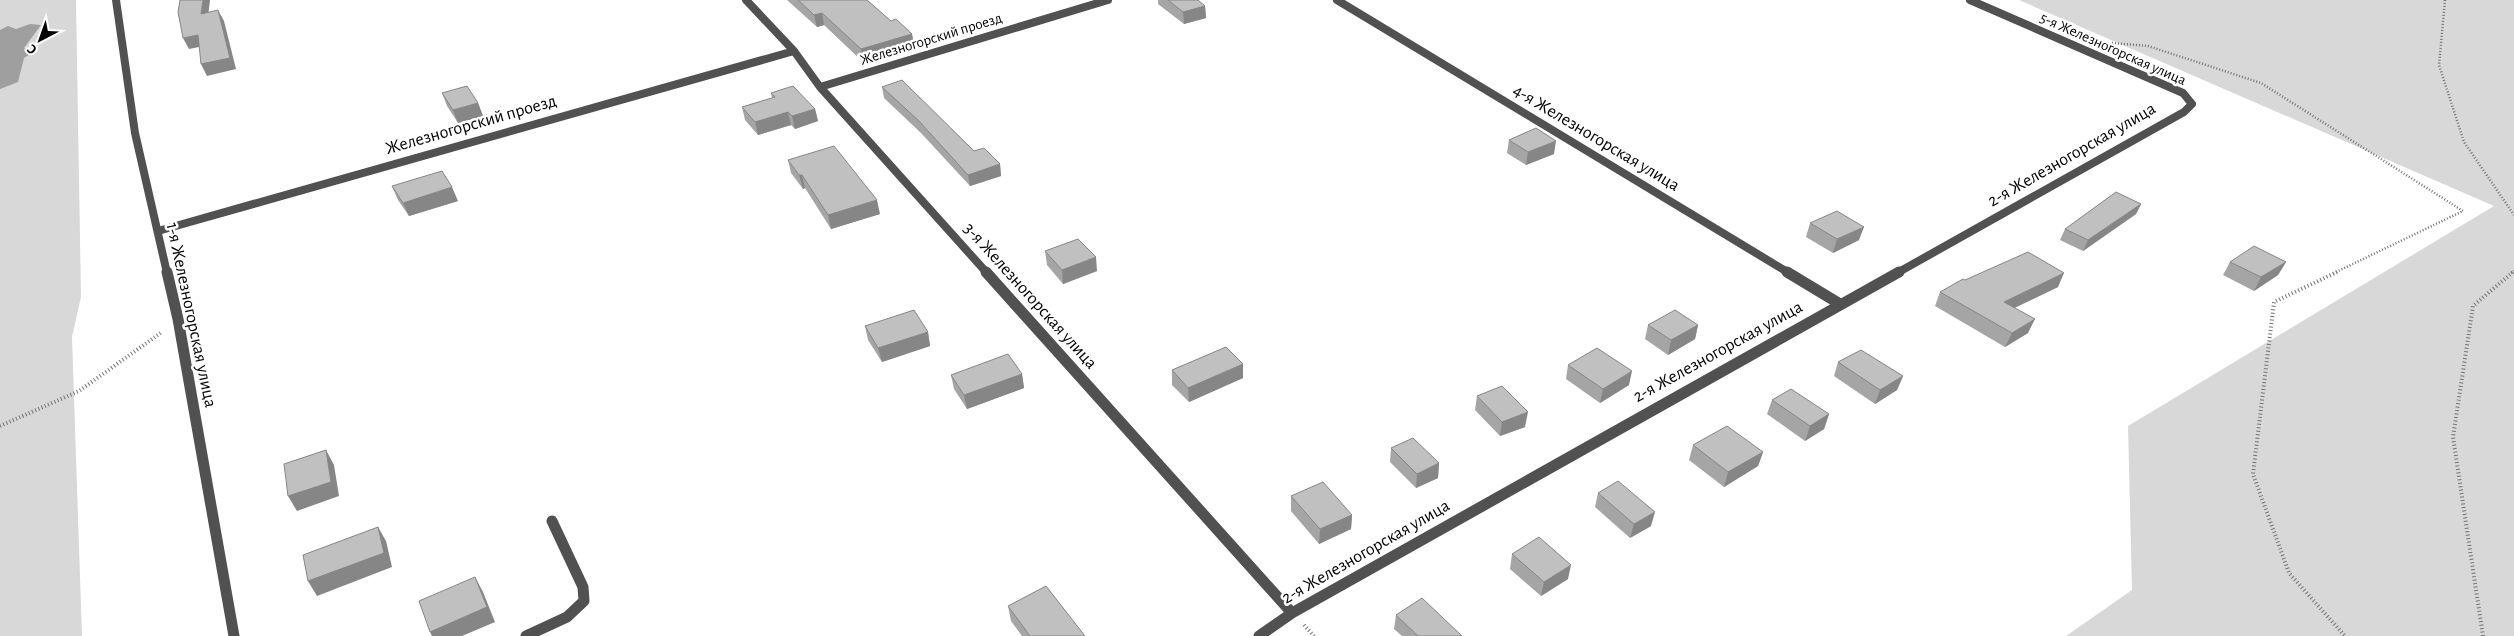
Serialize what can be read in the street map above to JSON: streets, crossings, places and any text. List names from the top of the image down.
{
  "streets": {
    "street": [
      "Железногорский проезд",
      "5-я Железногорская улица",
      "4-я Железногорская улица",
      "2-я Железногорская улица",
      "3-я Железногорская улица",
      "1-я Железногорская улица"
    ]
  },
  "crossings": [
    ["Железногорский проезд", "3-я Железногорская улица"],
    ["Железногорский проезд", "1-я Железногорская улица"],
    ["5-я Железногорская улица", "2-я Железногорская улица"],
    ["4-я Железногорская улица", "2-я Железногорская улица"],
    ["2-я Железногорская улица", "3-я Железногорская улица"]
  ],
  "north": "bottom left"
}
